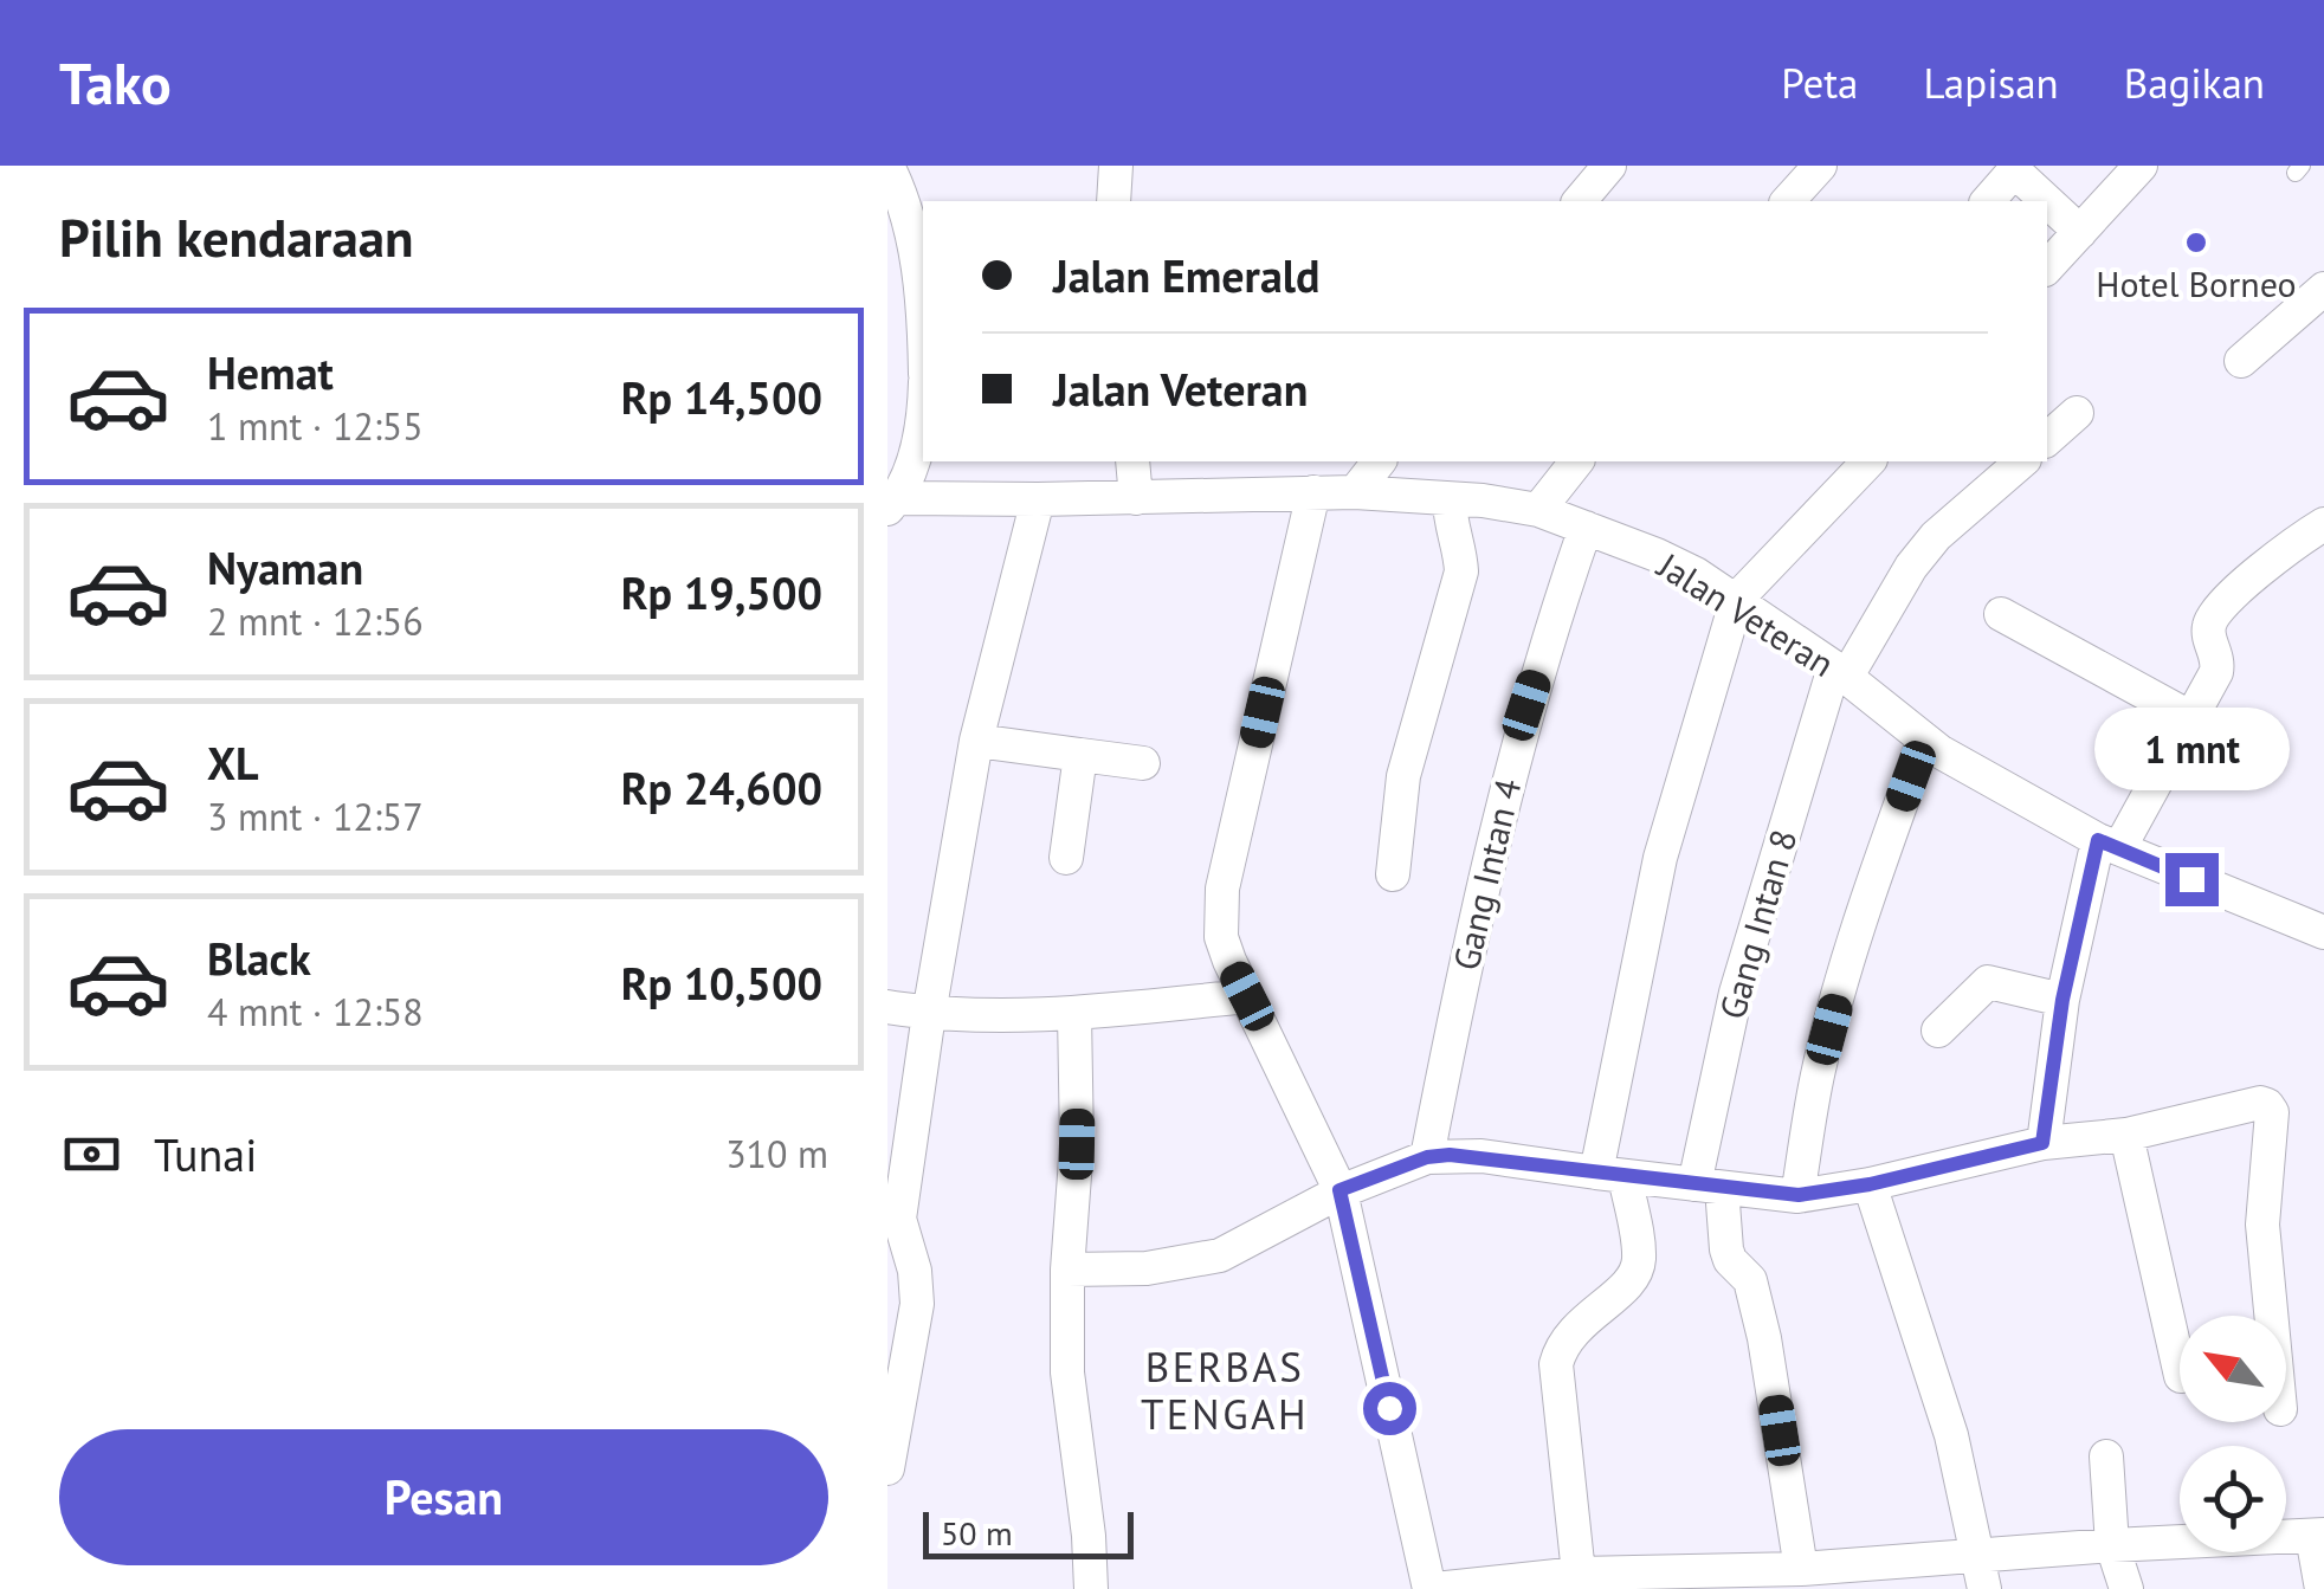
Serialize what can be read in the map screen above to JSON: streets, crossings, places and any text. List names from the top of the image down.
{
  "streets": {
    "street": ["Jalan Veteran", "Gang Intan 4", "Gang Intan 8"]
  },
  "crossings": [
    ["Jalan Veteran", "Gang Intan 4"],
    ["Jalan Veteran", "Gang Intan 8"]
  ],
  "districts": ["BERBAS TENGAH"],
  "places": ["Hotel Borneo"],
  "scale_bar": "50 m",
  "north": "top left",
  "page": {
    "header": "Tako",
    "nav": ["Peta", "Lapisan", "Bagikan"],
    "heading": "Pilih kendaraan",
    "banner": ["Jalan Emerald", "Jalan Veteran"],
    "list": [
      {
        "name": "Hemat",
        "note": "1 mnt · 12:55",
        "value": "Rp 14,500"
      },
      {
        "name": "Nyaman",
        "note": "2 mnt · 12:56",
        "value": "Rp 19,500"
      },
      {
        "name": "XL",
        "note": "3 mnt · 12:57",
        "value": "Rp 24,600"
      },
      {
        "name": "Black",
        "note": "4 mnt · 12:58",
        "value": "Rp 10,500"
      }
    ],
    "bubble": "1 mnt",
    "pay": ["Tunai", "310 m"],
    "buttons": "Pesan",
    "scale": "50 m"
  }
}
